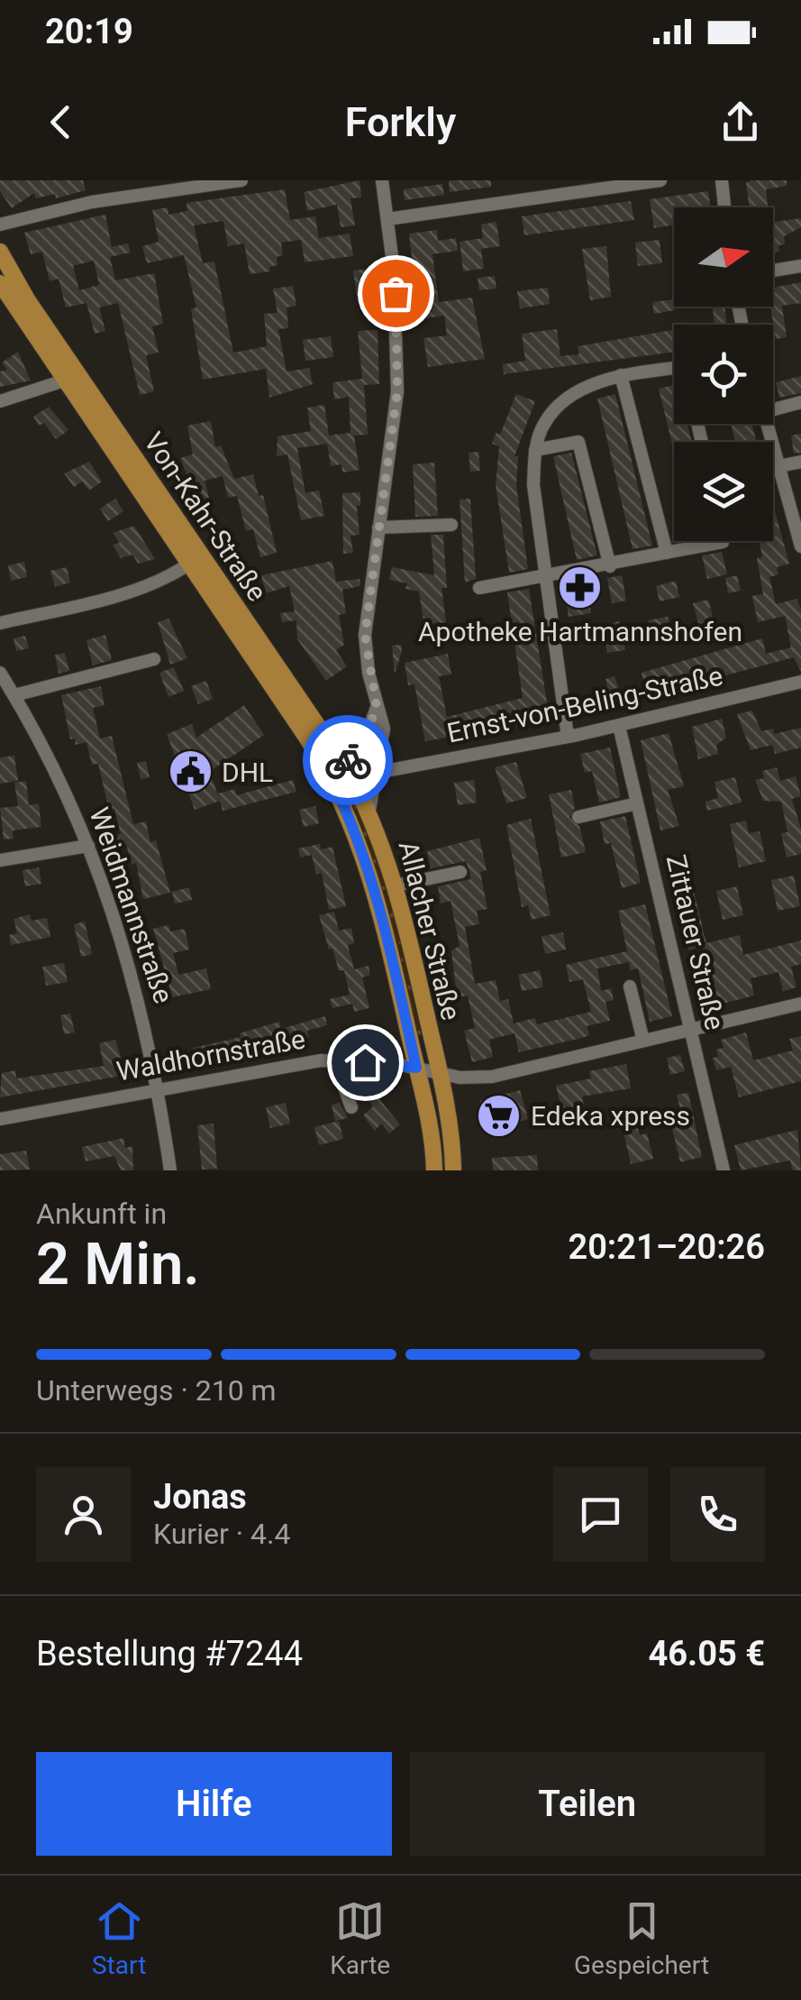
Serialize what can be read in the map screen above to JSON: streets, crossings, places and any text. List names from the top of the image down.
{
  "streets": {
    "main road": ["Von-Kahr-Straße", "Allacher Straße"],
    "street": [
      "Ernst-von-Beling-Straße",
      "Weidmannstraße",
      "Zittauer Straße",
      "Waldhornstraße"
    ]
  },
  "crossings": [
    ["Von-Kahr-Straße", "Allacher Straße"],
    ["Ernst-von-Beling-Straße", "Zittauer Straße"],
    ["Weidmannstraße", "Waldhornstraße"],
    ["Allacher Straße", "Waldhornstraße"],
    ["Zittauer Straße", "Waldhornstraße"]
  ],
  "places": {
    "pharmacy": ["Apotheke Hartmannshofen"],
    "public building": ["DHL"],
    "supermarket": ["Edeka xpress"]
  },
  "north": "right",
  "page": {
    "status": "20:19",
    "header": "Forkly",
    "heading": ["2 Min.", "Ankunft in", "20:21–20:26"],
    "panel": [
      "Jonas",
      "Kurier · 4.4",
      "Bestellung #7244",
      "46.05 €"
    ],
    "bar": "Unterwegs · 210 m",
    "buttons": ["Hilfe", "Teilen"],
    "tabs": ["Start", "Karte", "Gespeichert"]
  }
}
